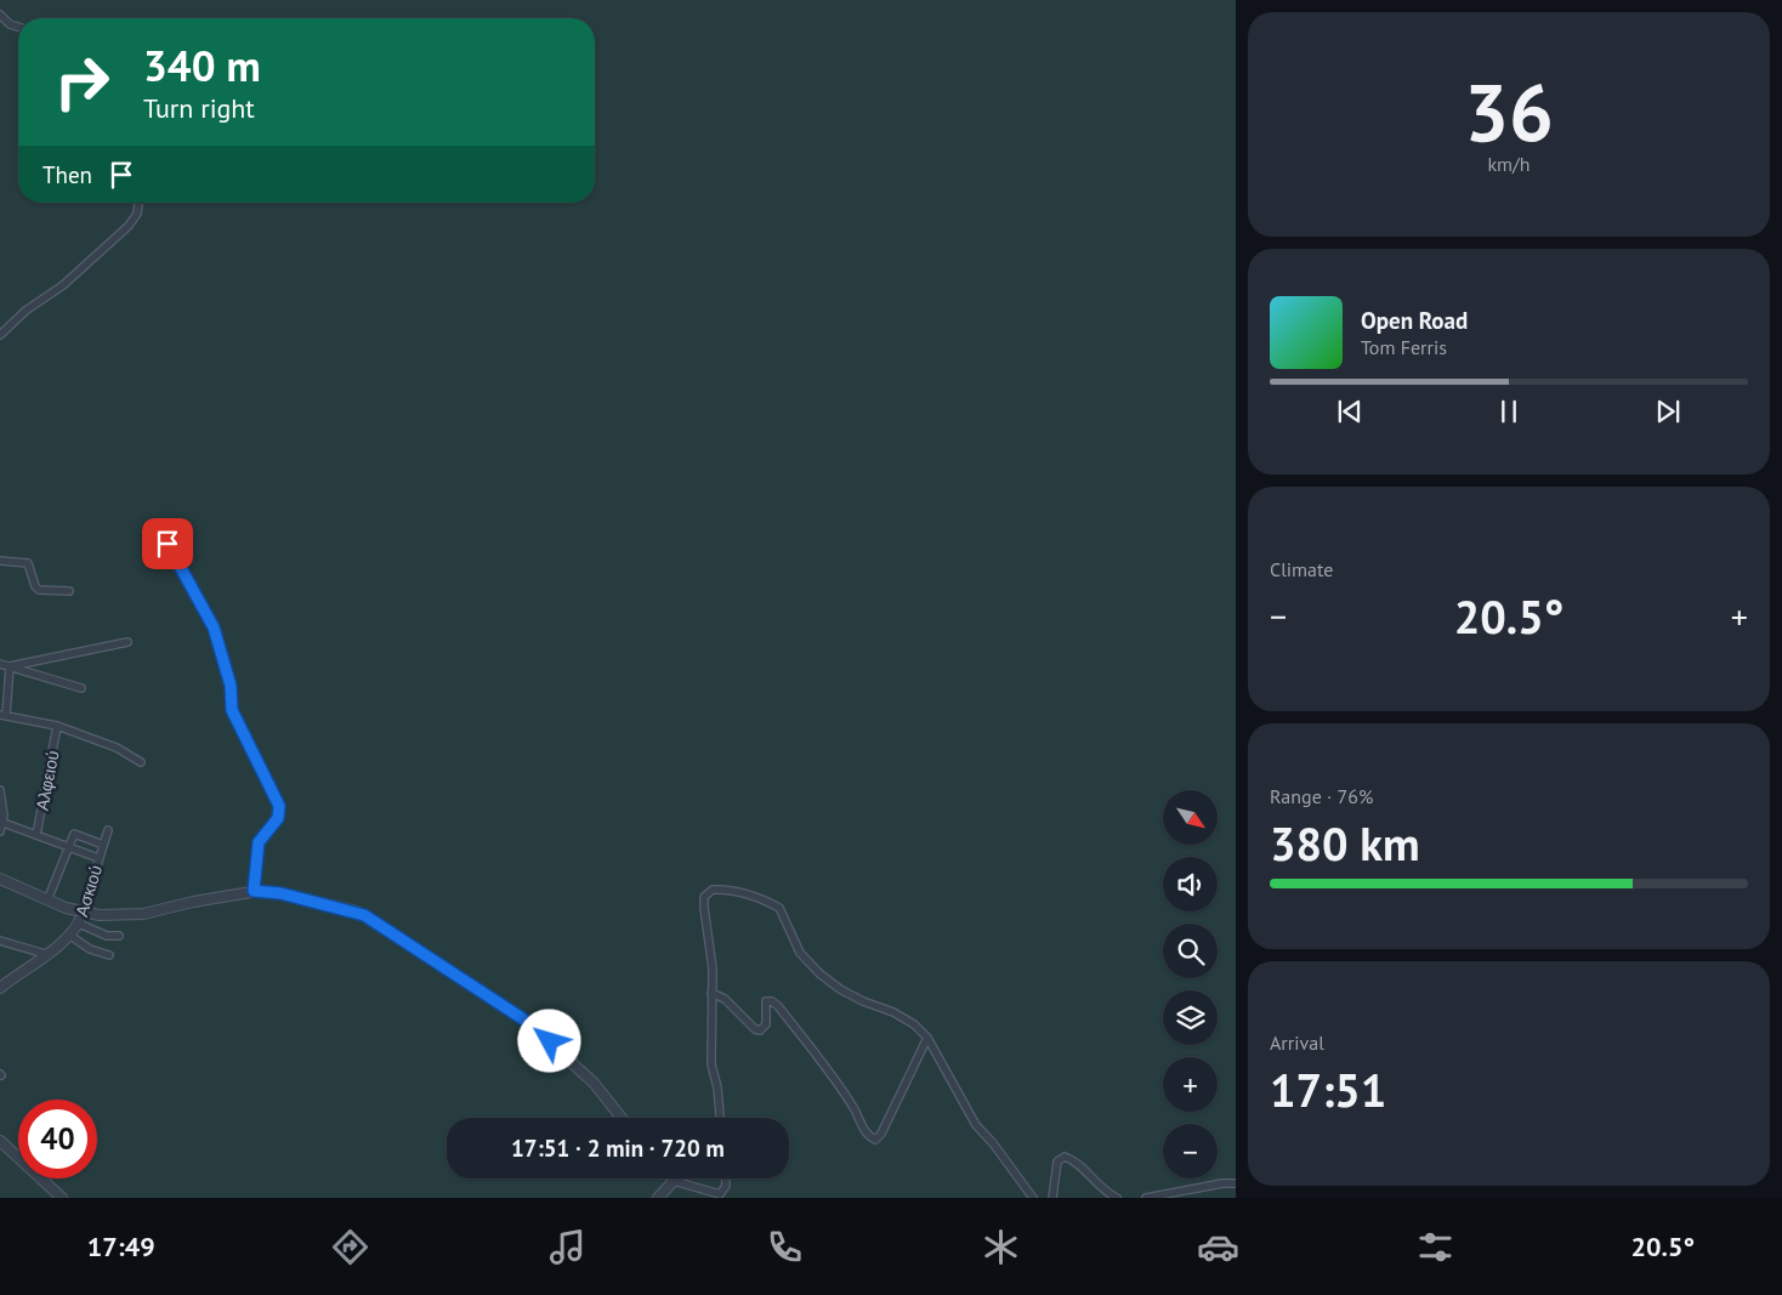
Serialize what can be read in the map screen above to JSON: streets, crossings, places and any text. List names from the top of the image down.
{
  "streets": {
    "street": ["Αλφειού", "Ασκιού"]
  },
  "north": "bottom right",
  "page": {
    "tile": [
      ["36", "km/h"],
      "Climate",
      ["Range · 76%", "380 km"],
      ["Arrival", "17:51"]
    ],
    "turn": ["340 m", "Turn right"],
    "then": "Then",
    "song": ["Open Road", "Tom Ferris"],
    "heat": ["−", "20.5°", "+"],
    "map_buttons": ["+", "−"],
    "limit": "40",
    "trip": "17:51 · 2 min · 720 m",
    "tabs": ["17:49", "20.5°"]
  }
}
